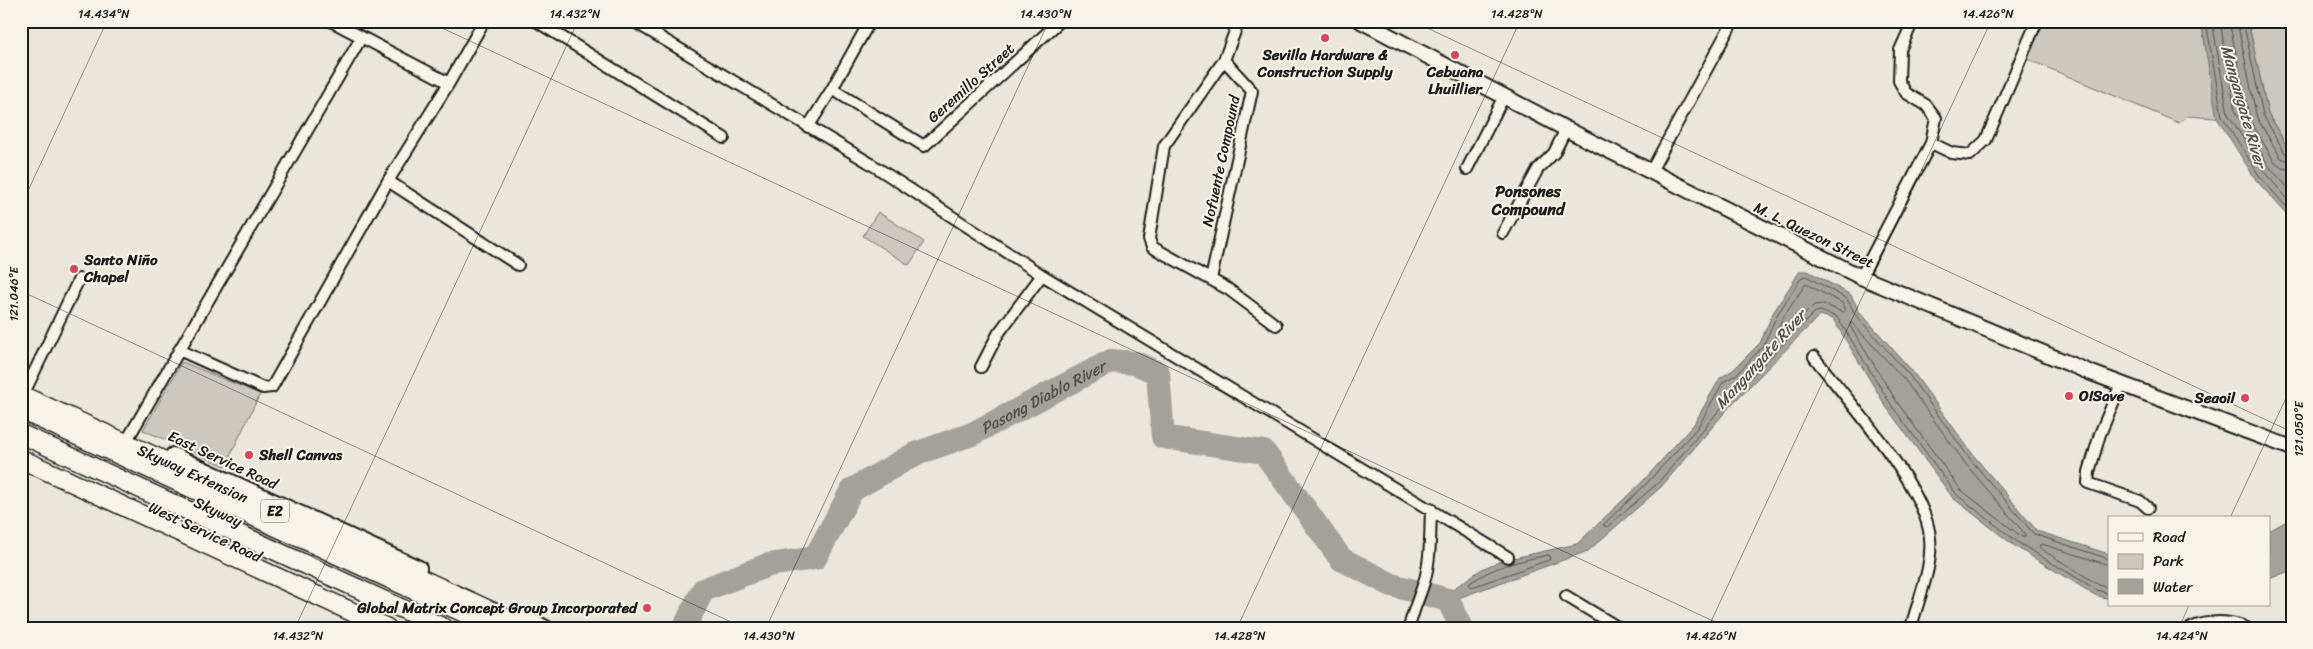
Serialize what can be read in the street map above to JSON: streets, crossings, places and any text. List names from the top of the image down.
{
  "streets": {
    "highway": ["Skyway Extension", "E2", "Skyway"],
    "main road": ["M. L. Quezon Street", "East Service Road", "West Service Road"],
    "street": ["Geremillo Street", "Nofuente Compound"]
  },
  "crossings": [
    ["East Service Road", "Skyway Extension"]
  ],
  "districts": ["Ponsones Compound"],
  "water": ["Mangangate River", "Pasong Diablo River"],
  "places": [
    "Sevilla Hardware & Construction Supply",
    "Cebuana Lhuillier",
    "Santo Niño Chapel",
    "O!Save",
    "Seaoil",
    "Shell Canvas",
    "Global Matrix Concept Group Incorporated"
  ],
  "legend": ["Road", "Park", "Water"],
  "coordinates": [
    "14.434°N",
    "14.432°N",
    "14.430°N",
    "14.428°N",
    "14.426°N",
    "121.046°E",
    "121.050°E",
    "14.424°N"
  ]
}
